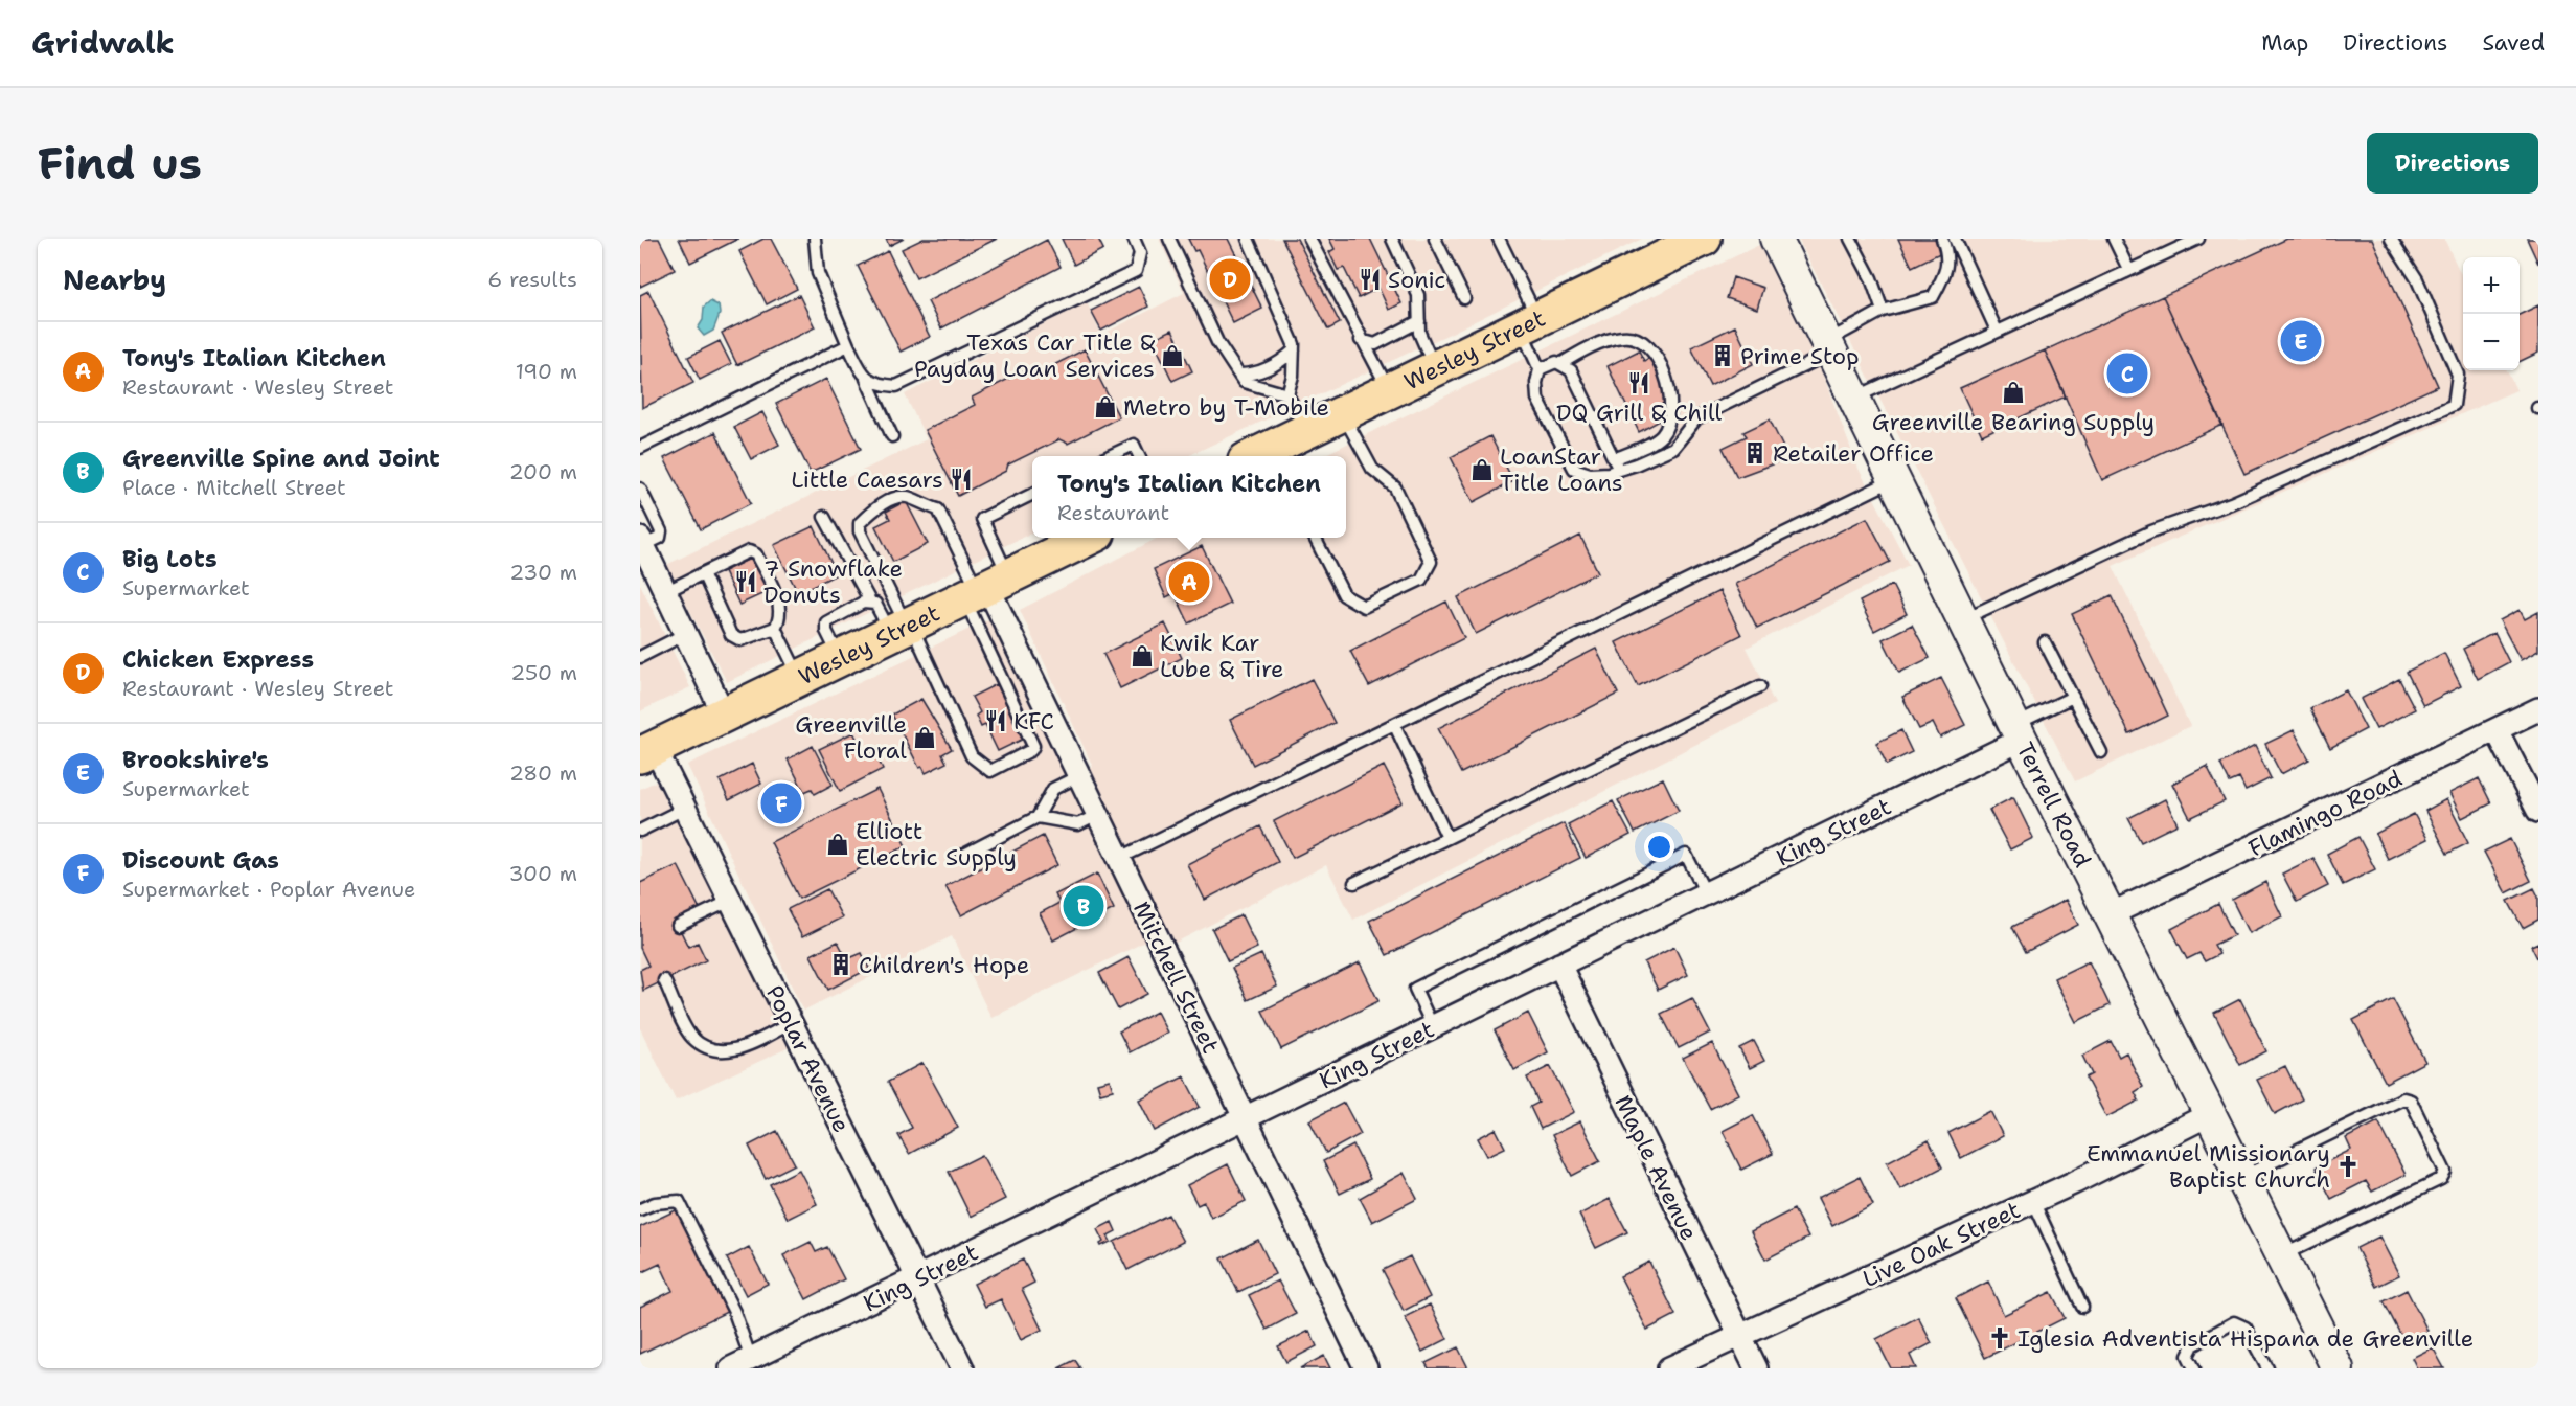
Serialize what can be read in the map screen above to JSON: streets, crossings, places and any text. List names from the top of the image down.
{
  "streets": {
    "main road": ["Wesley Street"],
    "street": [
      "Terrell Road",
      "Flamingo Road",
      "King Street",
      "Mitchell Street",
      "Poplar Avenue",
      "Maple Avenue",
      "Live Oak Street"
    ]
  },
  "crossings": [
    ["Wesley Street", "Mitchell Street"],
    ["Wesley Street", "Poplar Avenue"],
    ["Terrell Road", "Flamingo Road"],
    ["Terrell Road", "King Street"],
    ["Terrell Road", "Live Oak Street"],
    ["King Street", "Mitchell Street"],
    ["King Street", "Poplar Avenue"],
    ["King Street", "Maple Avenue"],
    ["Maple Avenue", "Live Oak Street"]
  ],
  "places": {
    "restaurant": [
      "Sonic",
      "DQ Grill & Chill",
      "Little Caesars",
      "7 Snowflake Donuts",
      "KFC"
    ],
    "shop": [
      "Texas Car Title & Payday Loan Services",
      "Greenville Bearing Supply",
      "Metro by T-Mobile",
      "LoanStar Title Loans",
      "Kwik Kar Lube & Tire",
      "Greenville Floral",
      "Elliott Electric Supply"
    ],
    "building": ["Prime Stop", "Retailer Office", "Children's Hope"],
    "church": ["Emmanuel Missionary Baptist Church", "Iglesia Adventista Hispana de Greenville"]
  },
  "page": {
    "header": "Gridwalk",
    "nav": ["Map", "Directions", "Saved"],
    "buttons": "Directions",
    "title": "Find us",
    "heading": ["Nearby", "6 results"],
    "pins": [
      "D",
      "E",
      "C",
      "A",
      "F",
      "B"
    ],
    "map_buttons": ["+", "−"],
    "list": [
      {
        "mark": "A",
        "name": "Tony's Italian Kitchen",
        "note": "Restaurant · Wesley Street",
        "value": "190 m"
      },
      {
        "mark": "B",
        "name": "Greenville Spine and Joint",
        "note": "Place · Mitchell Street",
        "value": "200 m"
      },
      {
        "mark": "C",
        "name": "Big Lots",
        "note": "Supermarket",
        "value": "230 m"
      },
      {
        "mark": "D",
        "name": "Chicken Express",
        "note": "Restaurant · Wesley Street",
        "value": "250 m"
      },
      {
        "mark": "E",
        "name": "Brookshire's",
        "note": "Supermarket",
        "value": "280 m"
      },
      {
        "mark": "F",
        "name": "Discount Gas",
        "note": "Supermarket · Poplar Avenue",
        "value": "300 m"
      }
    ],
    "popup": ["Tony's Italian Kitchen", "Restaurant"]
  }
}
